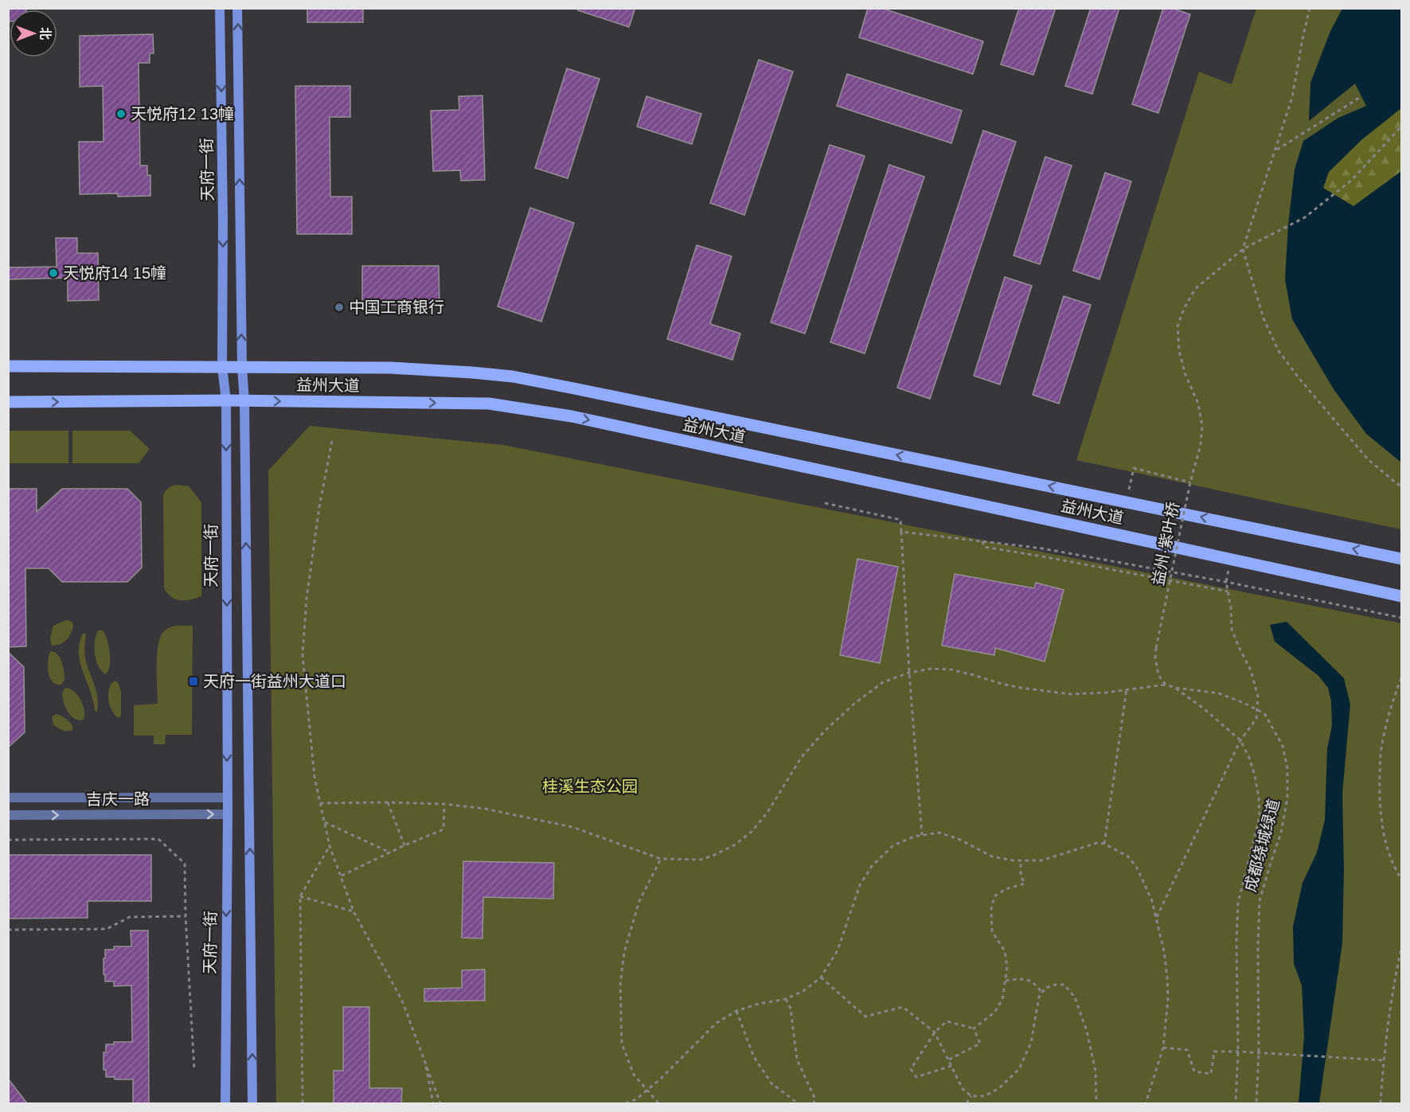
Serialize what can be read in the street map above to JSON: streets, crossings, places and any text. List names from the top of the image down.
{
  "streets": {
    "main road": ["天府一街", "益州大道"],
    "street": ["吉庆一路"],
    "path": ["益州·紫叶桥", "成都绕城绿道"]
  },
  "crossings": [
    ["天府一街", "益州大道"],
    ["天府一街", "吉庆一路"],
    ["益州·紫叶桥", "成都绕城绿道"]
  ],
  "parks": ["桂溪生态公园"],
  "places": {
    "other": ["天悦府12 13幢", "天悦府14 15幢", "中国工商银行"],
    "transit": ["天府一街益州大道口"]
  },
  "north": "right"
}
